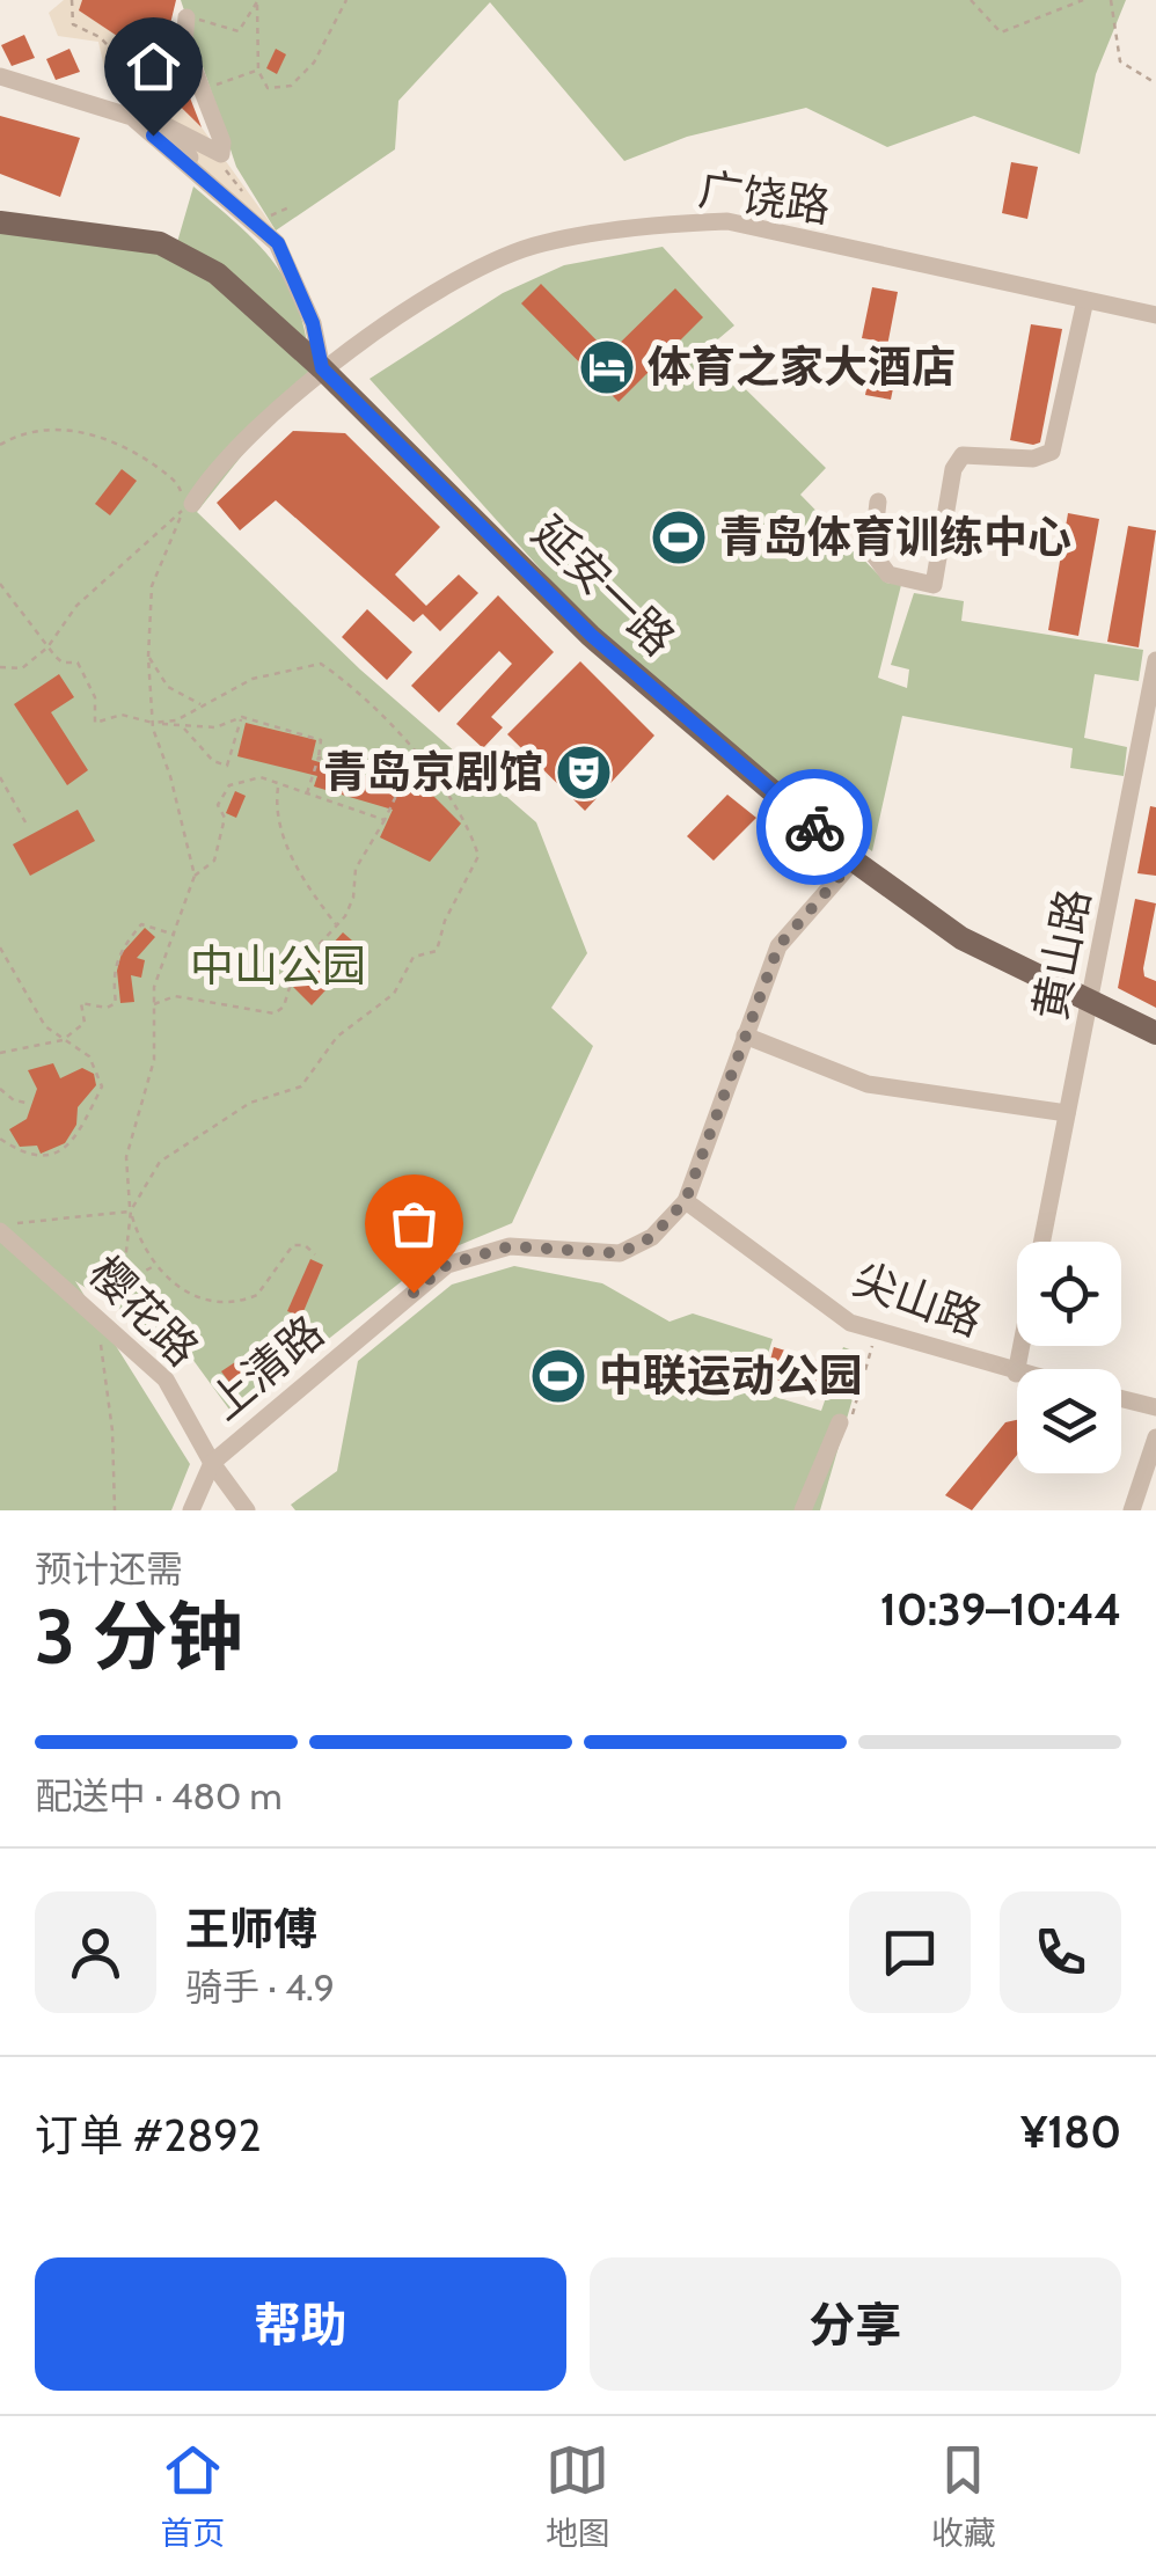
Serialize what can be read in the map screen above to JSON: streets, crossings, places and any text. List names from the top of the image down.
{
  "streets": {
    "main road": ["延安一路"],
    "street": [
      "广饶路",
      "黄山路",
      "尖山路",
      "樱花路",
      "上清路"
    ]
  },
  "crossings": [
    ["广饶路", "延安一路"],
    ["延安一路", "黄山路"],
    ["延安一路", "上清路"],
    ["黄山路", "尖山路"],
    ["尖山路", "上清路"],
    ["樱花路", "上清路"]
  ],
  "parks": ["中山公园"],
  "places": {
    "hotel": ["体育之家大酒店"],
    "sports": ["青岛体育训练中心", "中联运动公园"],
    "theatre": ["青岛京剧馆"]
  },
  "page": {
    "heading": ["3 分钟", "预计还需", "10:39–10:44"],
    "panel": [
      "王师傅",
      "骑手 · 4.9",
      "订单 #2892",
      "¥180"
    ],
    "bar": "配送中 · 480 m",
    "buttons": ["帮助", "分享"],
    "tabs": ["首页", "地图", "收藏"]
  }
}
